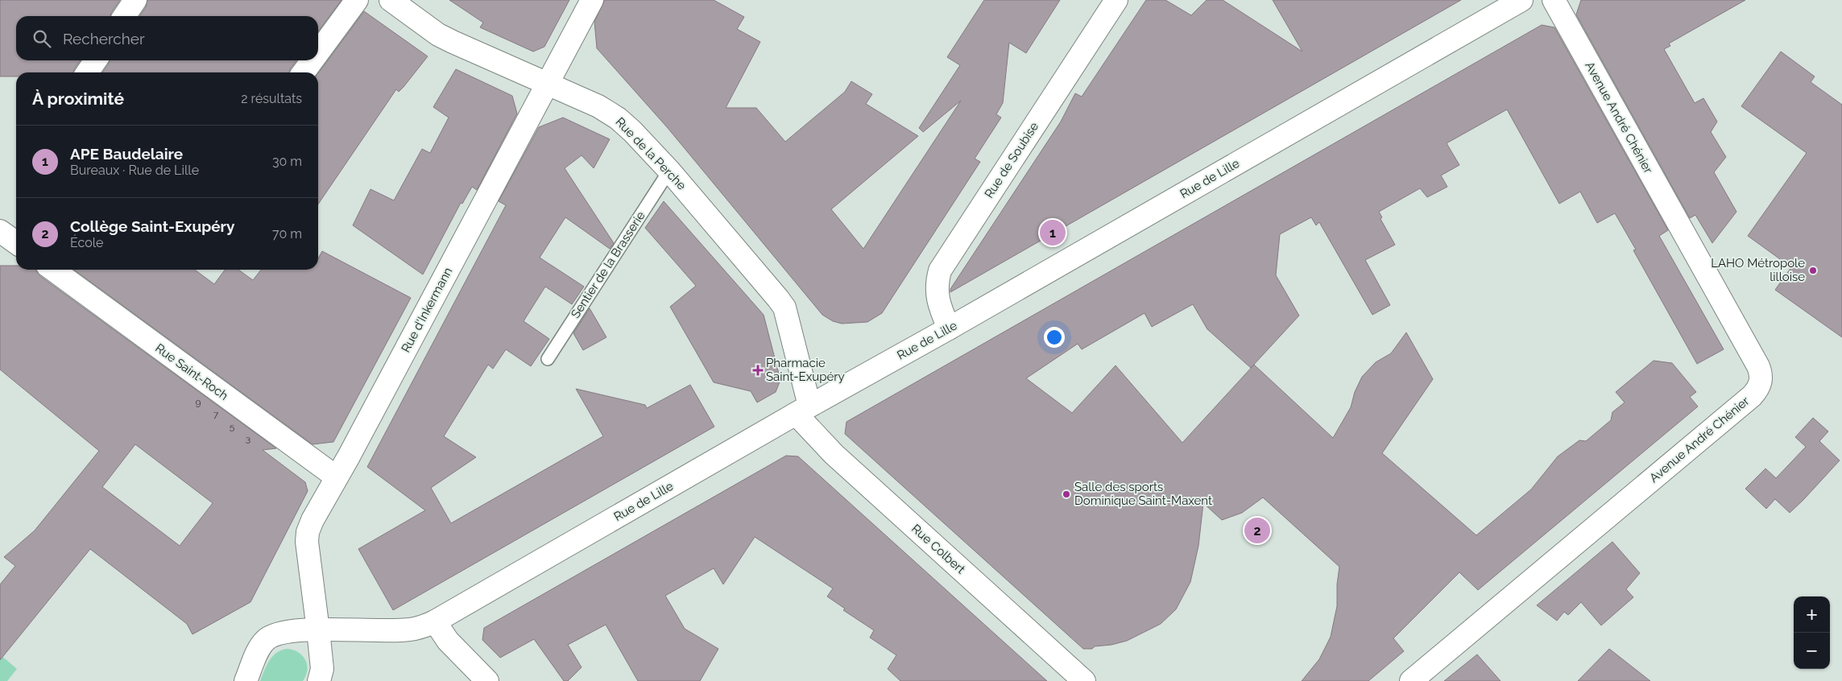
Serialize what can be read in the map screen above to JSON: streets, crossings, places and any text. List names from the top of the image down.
{
  "streets": {
    "street": [
      "Avenue André Chénier",
      "Rue de la Perche",
      "Rue de Soubise",
      "Rue de Lille",
      "Rue d'Inkermann",
      "Rue Saint-Roch",
      "Rue Colbert"
    ],
    "lane": ["Sentier de la Brasserie"]
  },
  "crossings": [
    ["Rue de la Perche", "Rue de Lille"],
    ["Rue de la Perche", "Sentier de la Brasserie"],
    ["Rue de la Perche", "Rue d'Inkermann"],
    ["Rue de la Perche", "Rue Colbert"],
    ["Rue de Soubise", "Rue de Lille"],
    ["Rue de Lille", "Rue d'Inkermann"],
    ["Rue de Lille", "Rue Colbert"],
    ["Rue d'Inkermann", "Rue Saint-Roch"]
  ],
  "places": {
    "other": ["LAHO Métropole lilloise", "Salle des sports Dominique Saint-Maxent"],
    "health": ["Pharmacie Saint-Exupéry"]
  },
  "house_numbers": [
    "9",
    "7",
    "5",
    "3"
  ],
  "page": {
    "search": "Rechercher",
    "heading": ["À proximité", "2 résultats"],
    "list": [
      {
        "mark": "1",
        "name": "APE Baudelaire",
        "note": "Bureaux · Rue de Lille",
        "value": "30 m"
      },
      {
        "mark": "2",
        "name": "Collège Saint-Exupéry",
        "note": "École",
        "value": "70 m"
      }
    ],
    "pins": ["1", "2"],
    "map_buttons": ["+", "−"]
  }
}
